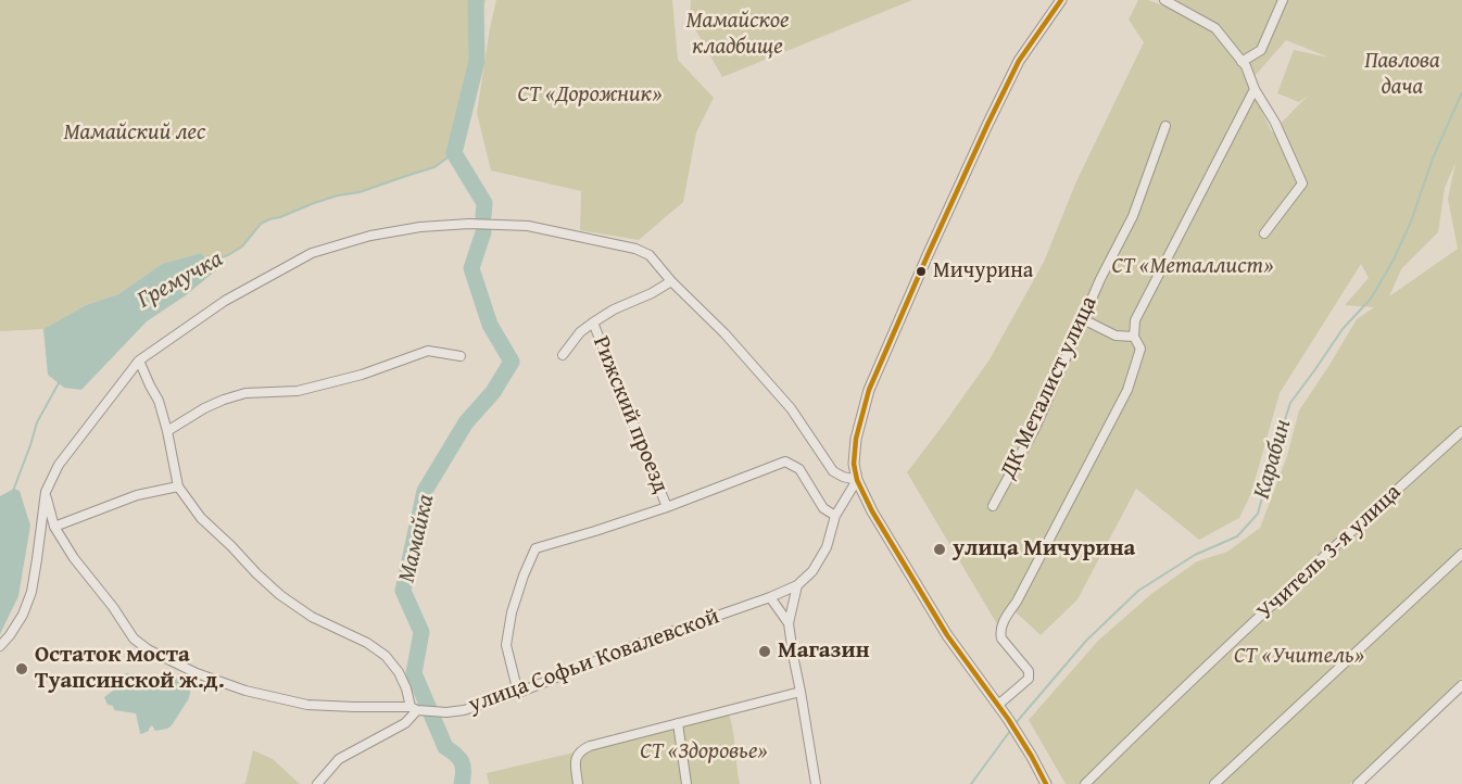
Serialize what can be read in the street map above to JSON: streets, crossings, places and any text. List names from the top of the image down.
{
  "streets": {
    "street": [
      "ДК Металист улица",
      "Рижский проезд",
      "Учитель 3-я улица",
      "улица Софьи Ковалевской"
    ]
  },
  "crossings": [
    ["Рижский проезд", "улица Софьи Ковалевской"]
  ],
  "water": ["Гремучка", "Карабин", "Мамайка"],
  "parks": [
    "Мамайское кладбище",
    "Павлова дача",
    "СТ «Дорожник»",
    "Мамайский лес",
    "СТ «Металлист»",
    "СТ «Учитель»",
    "СТ «Здоровье»"
  ],
  "places": [
    "Мичурина",
    "улица Мичурина",
    "Магазин",
    "Остаток моста Туапсинской ж.д."
  ]
}
